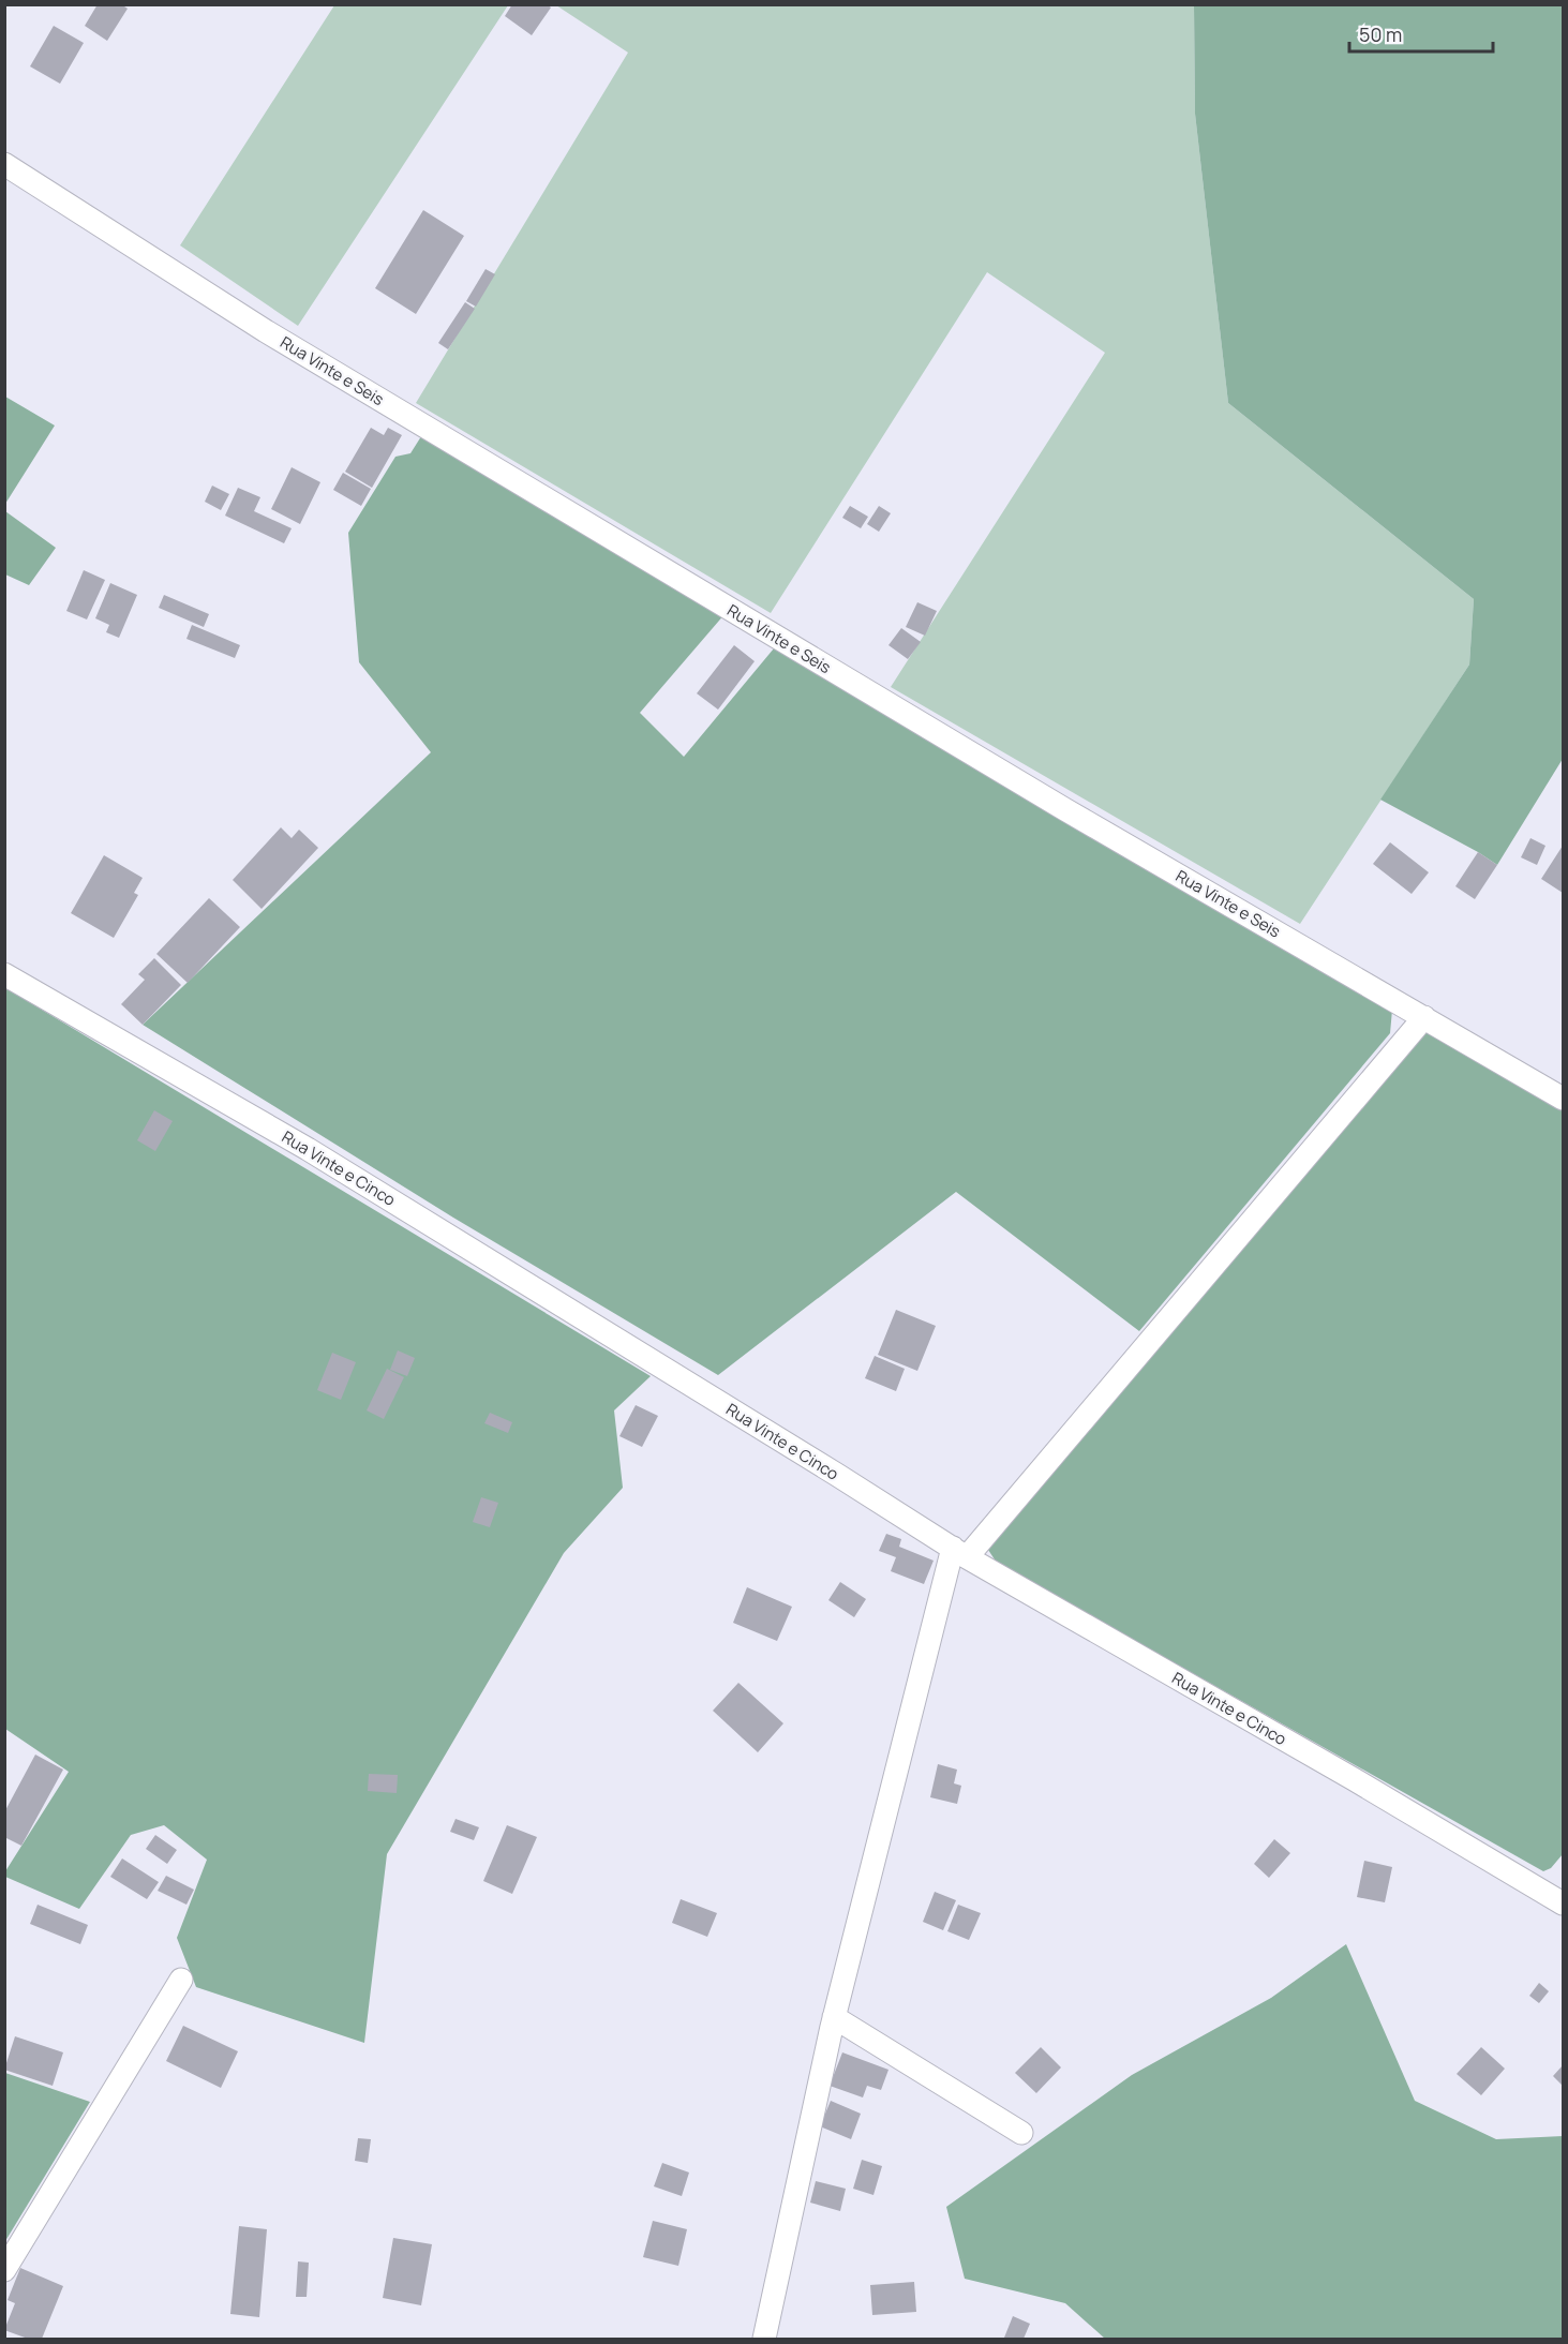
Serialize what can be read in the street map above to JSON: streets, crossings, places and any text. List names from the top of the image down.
{
  "streets": {
    "street": ["Rua Vinte e Seis", "Rua Vinte e Cinco"]
  },
  "scale_bar": "50 m"
}
